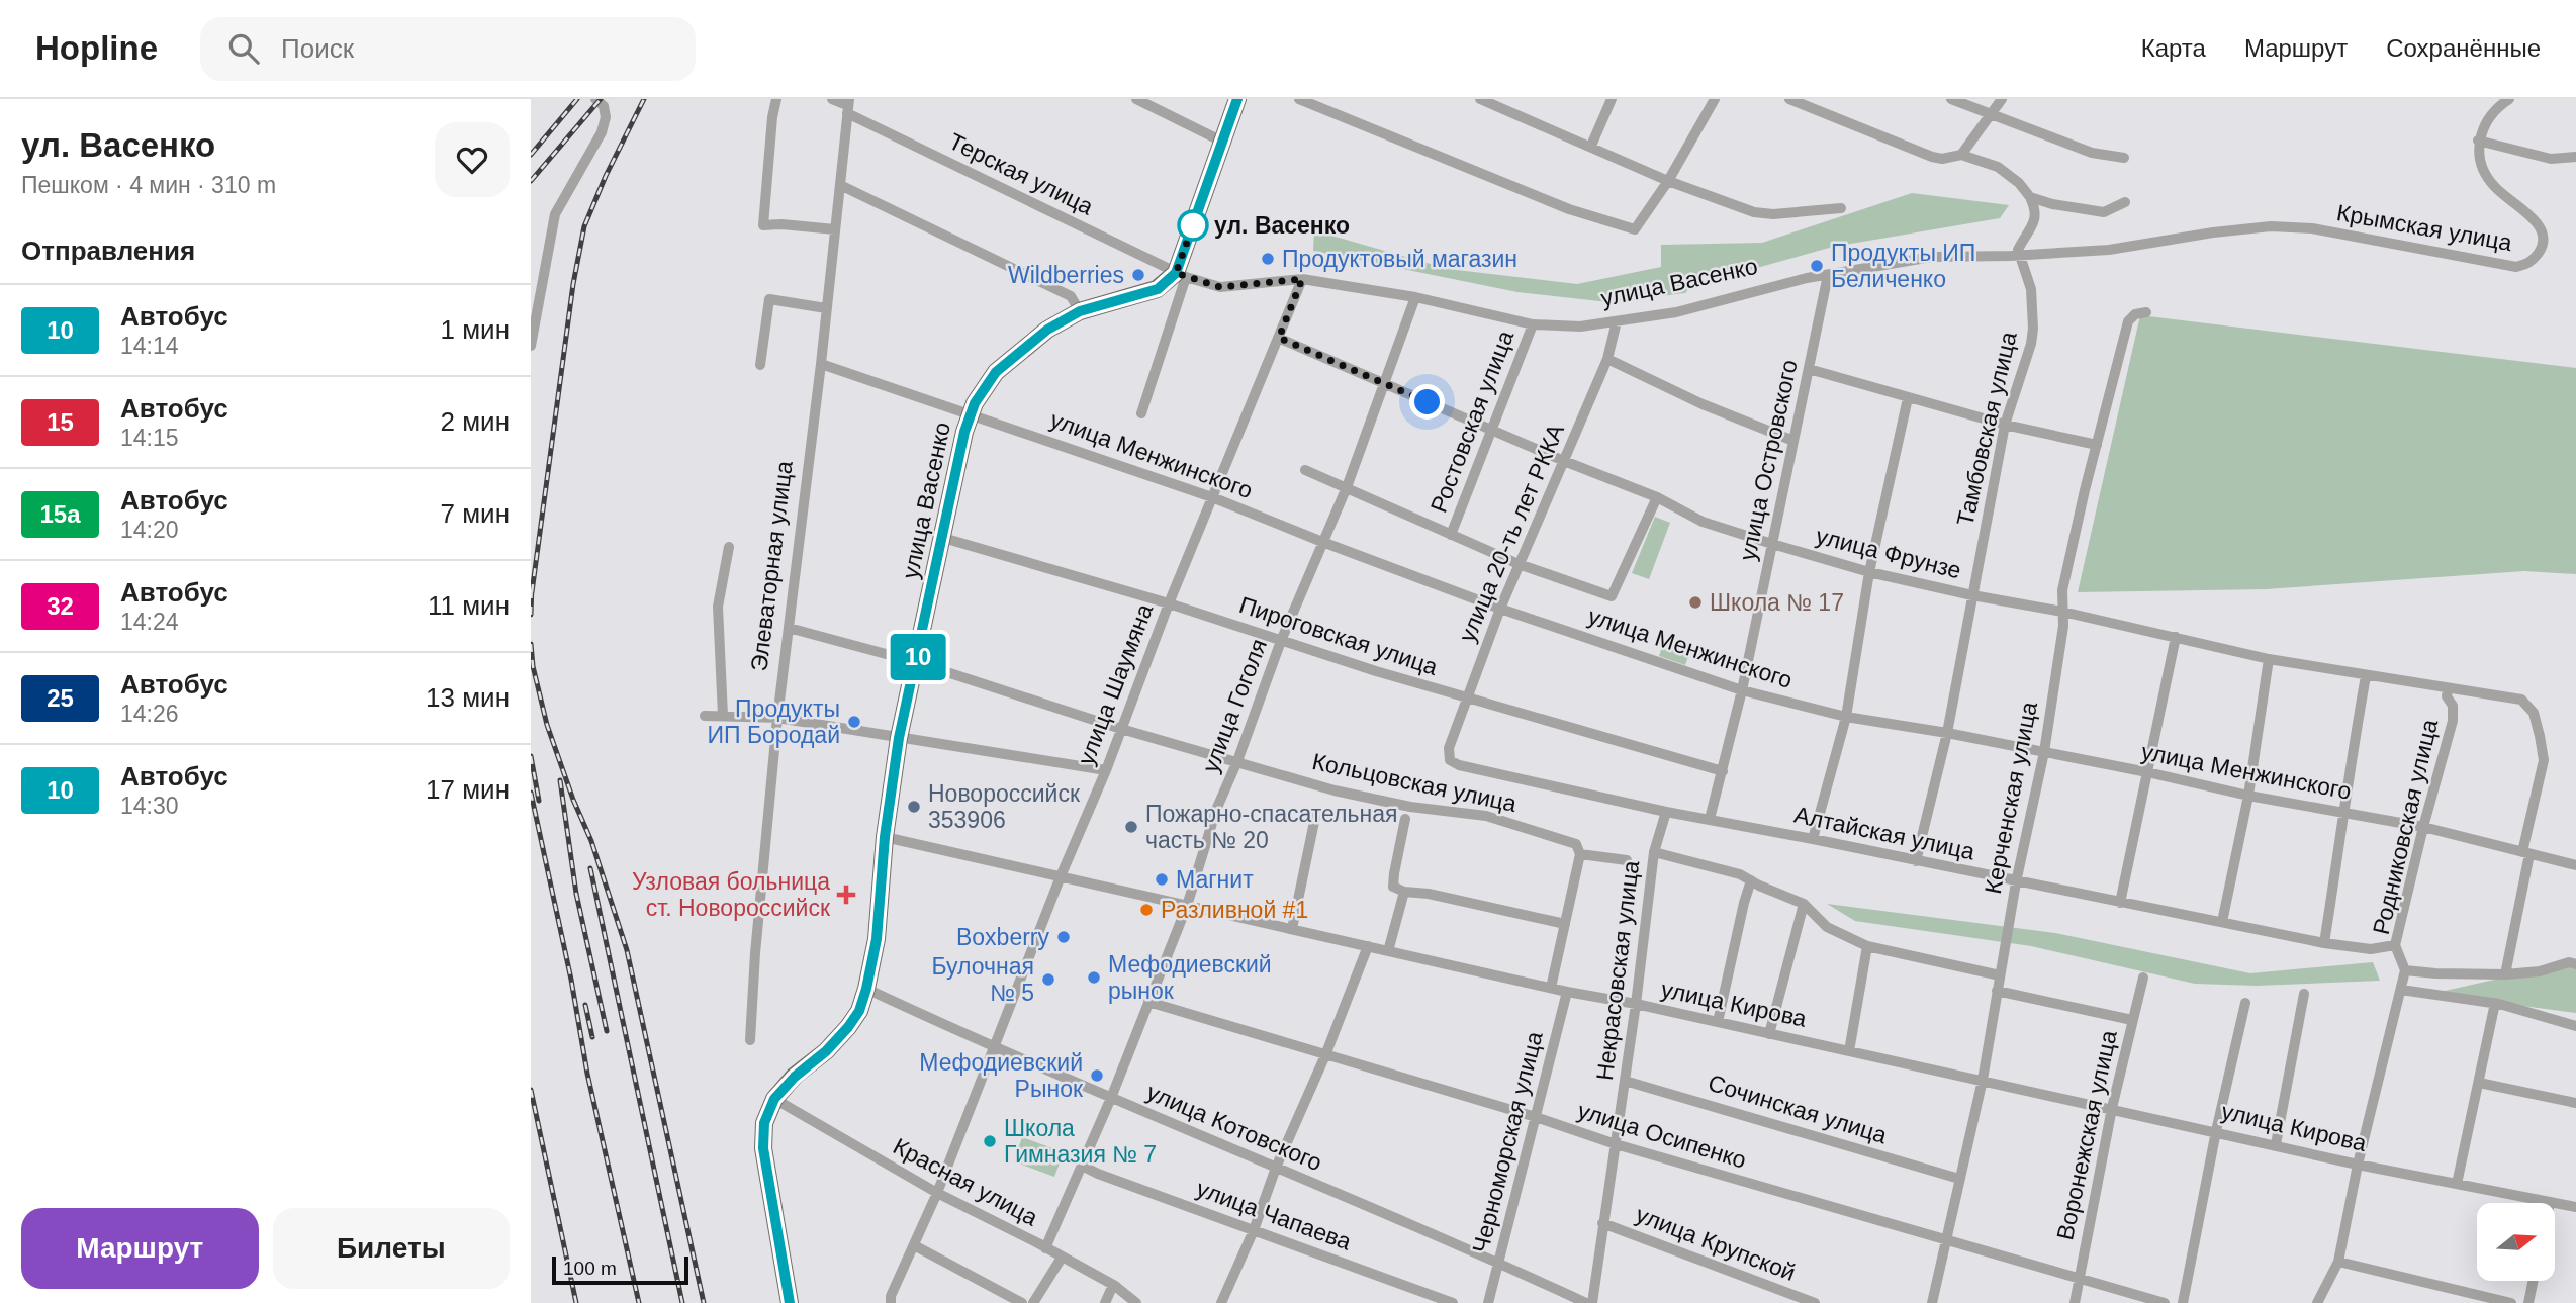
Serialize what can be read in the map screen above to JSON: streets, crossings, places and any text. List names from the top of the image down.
{
  "streets": {
    "main road": ["улица Васенко"],
    "street": [
      "Терская улица",
      "Крымская улица",
      "Ростовская улица",
      "Тамбовская улица",
      "улица Менжинского",
      "улица Островского",
      "улица 20-ть лет РККА",
      "улица Фрунзе",
      "Элеваторная улица",
      "Пироговская улица",
      "улица Шаумяна",
      "улица Гоголя",
      "Кольцовская улица",
      "Керченская улица",
      "Родниковская улица",
      "Алтайская улица",
      "Некрасовская улица",
      "улица Кирова",
      "Сочинская улица",
      "улица Котовского",
      "улица Осипенко",
      "Воронежская улица",
      "Черноморская улица",
      "Красная улица",
      "улица Чапаева",
      "улица Крупской"
    ]
  },
  "crossings": [
    ["Терская улица", "улица Васенко"],
    ["Терская улица", "Элеваторная улица"],
    ["Крымская улица", "улица Васенко"],
    ["улица Васенко", "Ростовская улица"],
    ["улица Васенко", "Тамбовская улица"],
    ["улица Васенко", "улица Менжинского"],
    ["улица Васенко", "улица Островского"],
    ["улица Васенко", "улица 20-ть лет РККА"],
    ["улица Васенко", "Пироговская улица"],
    ["улица Васенко", "улица Шаумяна"],
    ["улица Васенко", "улица Гоголя"],
    ["улица Васенко", "Кольцовская улица"],
    ["улица Васенко", "улица Кирова"],
    ["улица Васенко", "улица Котовского"],
    ["улица Васенко", "Красная улица"],
    ["Ростовская улица", "улица Фрунзе"],
    ["Тамбовская улица", "улица Менжинского"],
    ["Тамбовская улица", "улица Фрунзе"],
    ["Тамбовская улица", "Алтайская улица"],
    ["улица Менжинского", "улица Островского"],
    ["улица Менжинского", "улица 20-ть лет РККА"],
    ["улица Менжинского", "улица Фрунзе"],
    ["улица Менжинского", "Элеваторная улица"],
    ["улица Менжинского", "улица Шаумяна"],
    ["улица Менжинского", "улица Гоголя"],
    ["улица Менжинского", "Керченская улица"],
    ["улица Менжинского", "Родниковская улица"],
    ["улица Островского", "улица Фрунзе"],
    ["улица Островского", "Пироговская улица"],
    ["улица Островского", "Алтайская улица"],
    ["улица 20-ть лет РККА", "улица Фрунзе"],
    ["улица 20-ть лет РККА", "Пироговская улица"],
    ["улица 20-ть лет РККА", "Алтайская улица"],
    ["улица Фрунзе", "улица Шаумяна"],
    ["улица Фрунзе", "улица Гоголя"],
    ["улица Фрунзе", "Керченская улица"],
    ["улица Фрунзе", "Родниковская улица"],
    ["Элеваторная улица", "Кольцовская улица"],
    ["Пироговская улица", "улица Шаумяна"],
    ["Пироговская улица", "улица Гоголя"],
    ["улица Шаумяна", "Кольцовская улица"],
    ["улица Шаумяна", "улица Кирова"],
    ["улица Шаумяна", "улица Котовского"],
    ["улица Шаумяна", "Красная улица"],
    ["улица Гоголя", "Кольцовская улица"],
    ["улица Гоголя", "улица Кирова"],
    ["улица Гоголя", "улица Котовского"],
    ["улица Гоголя", "улица Осипенко"],
    ["улица Гоголя", "Красная улица"],
    ["улица Гоголя", "улица Чапаева"],
    ["Керченская улица", "Алтайская улица"],
    ["Керченская улица", "улица Кирова"],
    ["Керченская улица", "Сочинская улица"],
    ["Керченская улица", "улица Осипенко"],
    ["Родниковская улица", "Алтайская улица"],
    ["Алтайская улица", "Некрасовская улица"],
    ["Некрасовская улица", "улица Кирова"],
    ["Некрасовская улица", "Сочинская улица"],
    ["Некрасовская улица", "улица Котовского"],
    ["Некрасовская улица", "улица Осипенко"],
    ["Некрасовская улица", "улица Крупской"],
    ["улица Кирова", "Воронежская улица"],
    ["улица Кирова", "Черноморская улица"],
    ["улица Котовского", "Черноморская улица"],
    ["улица Осипенко", "Воронежская улица"],
    ["улица Осипенко", "Черноморская улица"]
  ],
  "places": {
    "other": [
      "ул. Васенко",
      "Продуктовый магазин",
      "Продукты ИП Беличенко",
      "Wildberries",
      "Школа № 17",
      "Продукты ИП Бородай",
      "Новороссийск 353906",
      "Пожарно-спасательная часть № 20",
      "Магнит",
      "Разливной #1",
      "Boxberry",
      "Мефодиевский рынок",
      "Булочная № 5",
      "Мефодиевский Рынок",
      "Школа Гимназия № 7"
    ],
    "health": ["Узловая больница ст. Новороссийск"]
  },
  "lines": ["bus line 10"],
  "scale_bar": "100 m",
  "north": "right",
  "page": {
    "header": "Hopline",
    "search": "Поиск",
    "nav": ["Карта", "Маршрут", "Сохранённые"],
    "heading": [
      ["ул. Васенко", "Пешком · 4 мин · 310 m"],
      "Отправления"
    ],
    "on_map": "10",
    "list": [
      {
        "mark": "10",
        "name": "Автобус",
        "note": "14:14",
        "value": "1 мин"
      },
      {
        "mark": "15",
        "name": "Автобус",
        "note": "14:15",
        "value": "2 мин"
      },
      {
        "mark": "15а",
        "name": "Автобус",
        "note": "14:20",
        "value": "7 мин"
      },
      {
        "mark": "32",
        "name": "Автобус",
        "note": "14:24",
        "value": "11 мин"
      },
      {
        "mark": "25",
        "name": "Автобус",
        "note": "14:26",
        "value": "13 мин"
      },
      {
        "mark": "10",
        "name": "Автобус",
        "note": "14:30",
        "value": "17 мин"
      }
    ],
    "buttons": ["Маршрут", "Билеты"],
    "scale": "100 m"
  }
}
